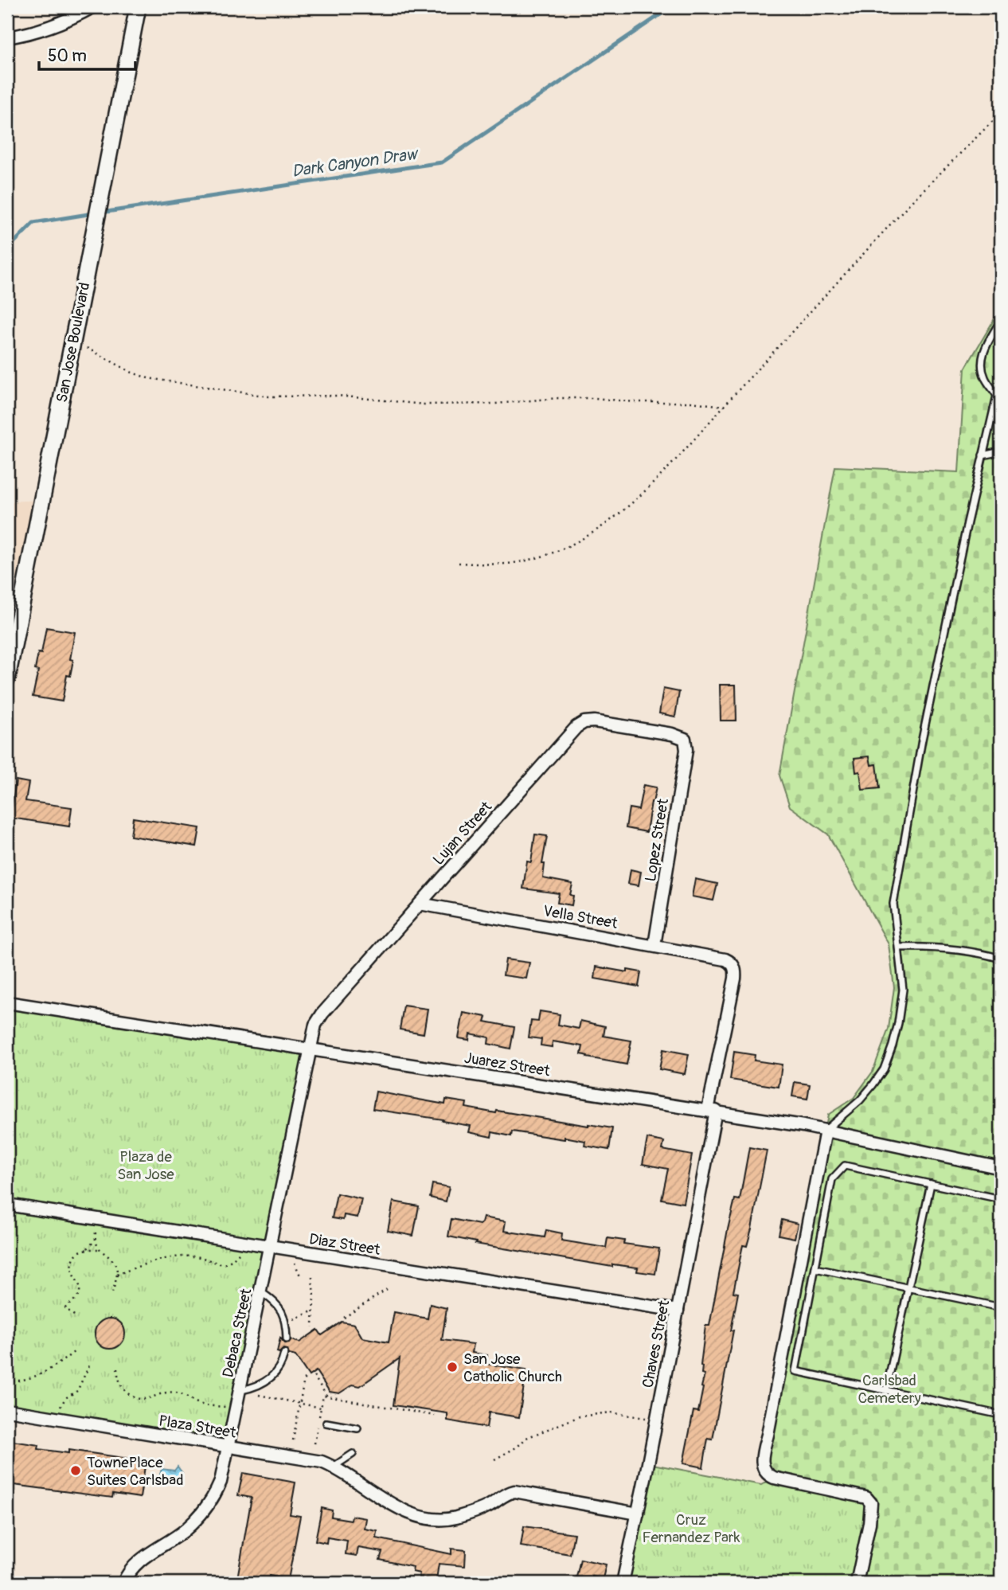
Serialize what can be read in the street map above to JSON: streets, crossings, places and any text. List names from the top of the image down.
{
  "streets": {
    "street": [
      "San Jose Boulevard",
      "Lujan Street",
      "Lopez Street",
      "Vella Street",
      "Juarez Street",
      "Diaz Street",
      "Debaca Street",
      "Chaves Street",
      "Plaza Street"
    ]
  },
  "crossings": [
    ["Lujan Street", "Lopez Street"],
    ["Lujan Street", "Vella Street"],
    ["Lujan Street", "Juarez Street"],
    ["Lujan Street", "Debaca Street"],
    ["Lopez Street", "Vella Street"],
    ["Vella Street", "Chaves Street"],
    ["Juarez Street", "Debaca Street"],
    ["Juarez Street", "Chaves Street"],
    ["Diaz Street", "Debaca Street"],
    ["Diaz Street", "Chaves Street"],
    ["Debaca Street", "Plaza Street"],
    ["Chaves Street", "Plaza Street"]
  ],
  "water": ["Dark Canyon Draw"],
  "parks": ["Plaza de San Jose", "Carlsbad Cemetery", "Cruz Fernandez Park"],
  "places": ["San Jose Catholic Church", "TownePlace Suites Carlsbad"],
  "scale_bar": "50 m"
}
